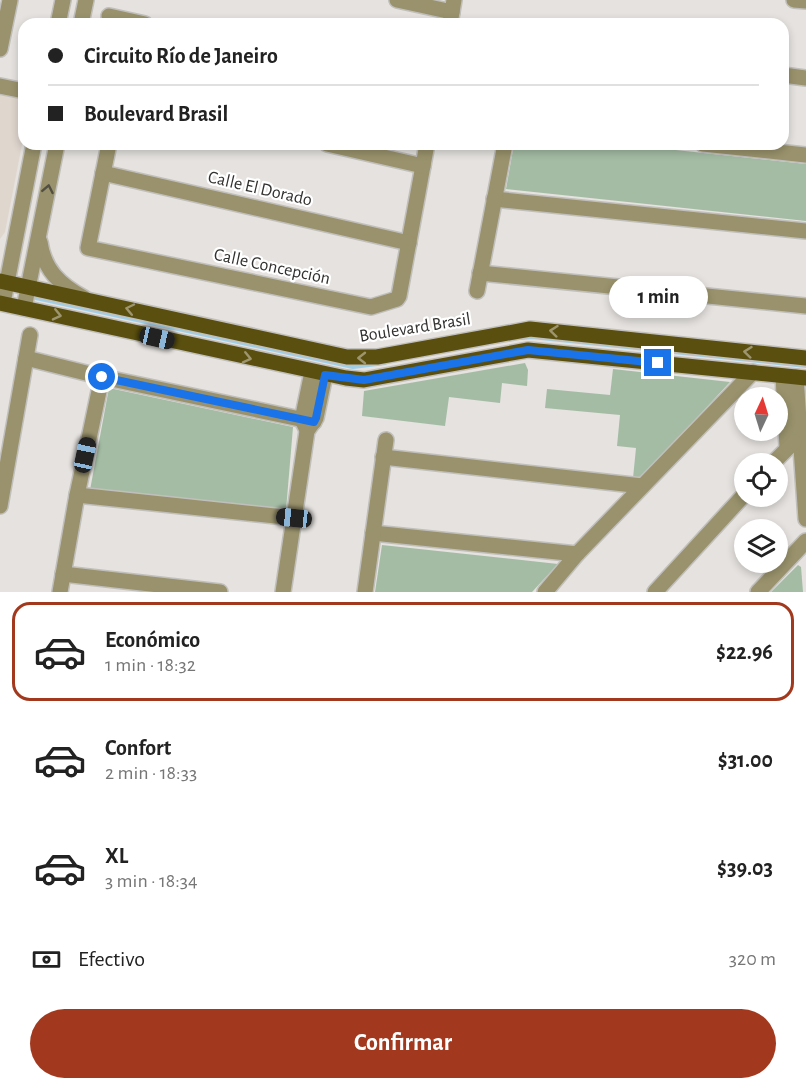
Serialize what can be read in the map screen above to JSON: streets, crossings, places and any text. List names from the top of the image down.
{
  "streets": {
    "main road": ["Boulevard Brasil"],
    "street": ["Calle El Dorado", "Calle Concepción"]
  },
  "crossings": [
    ["Calle El Dorado", "Calle Concepción"]
  ],
  "north": "top",
  "page": {
    "banner": ["Circuito Río de Janeiro", "Boulevard Brasil"],
    "bubble": "1 min",
    "list": [
      {
        "name": "Económico",
        "note": "1 min · 18:32",
        "value": "$22.96"
      },
      {
        "name": "Confort",
        "note": "2 min · 18:33",
        "value": "$31.00"
      },
      {
        "name": "XL",
        "note": "3 min · 18:34",
        "value": "$39.03"
      }
    ],
    "pay": ["Efectivo", "320 m"],
    "buttons": "Confirmar"
  }
}
